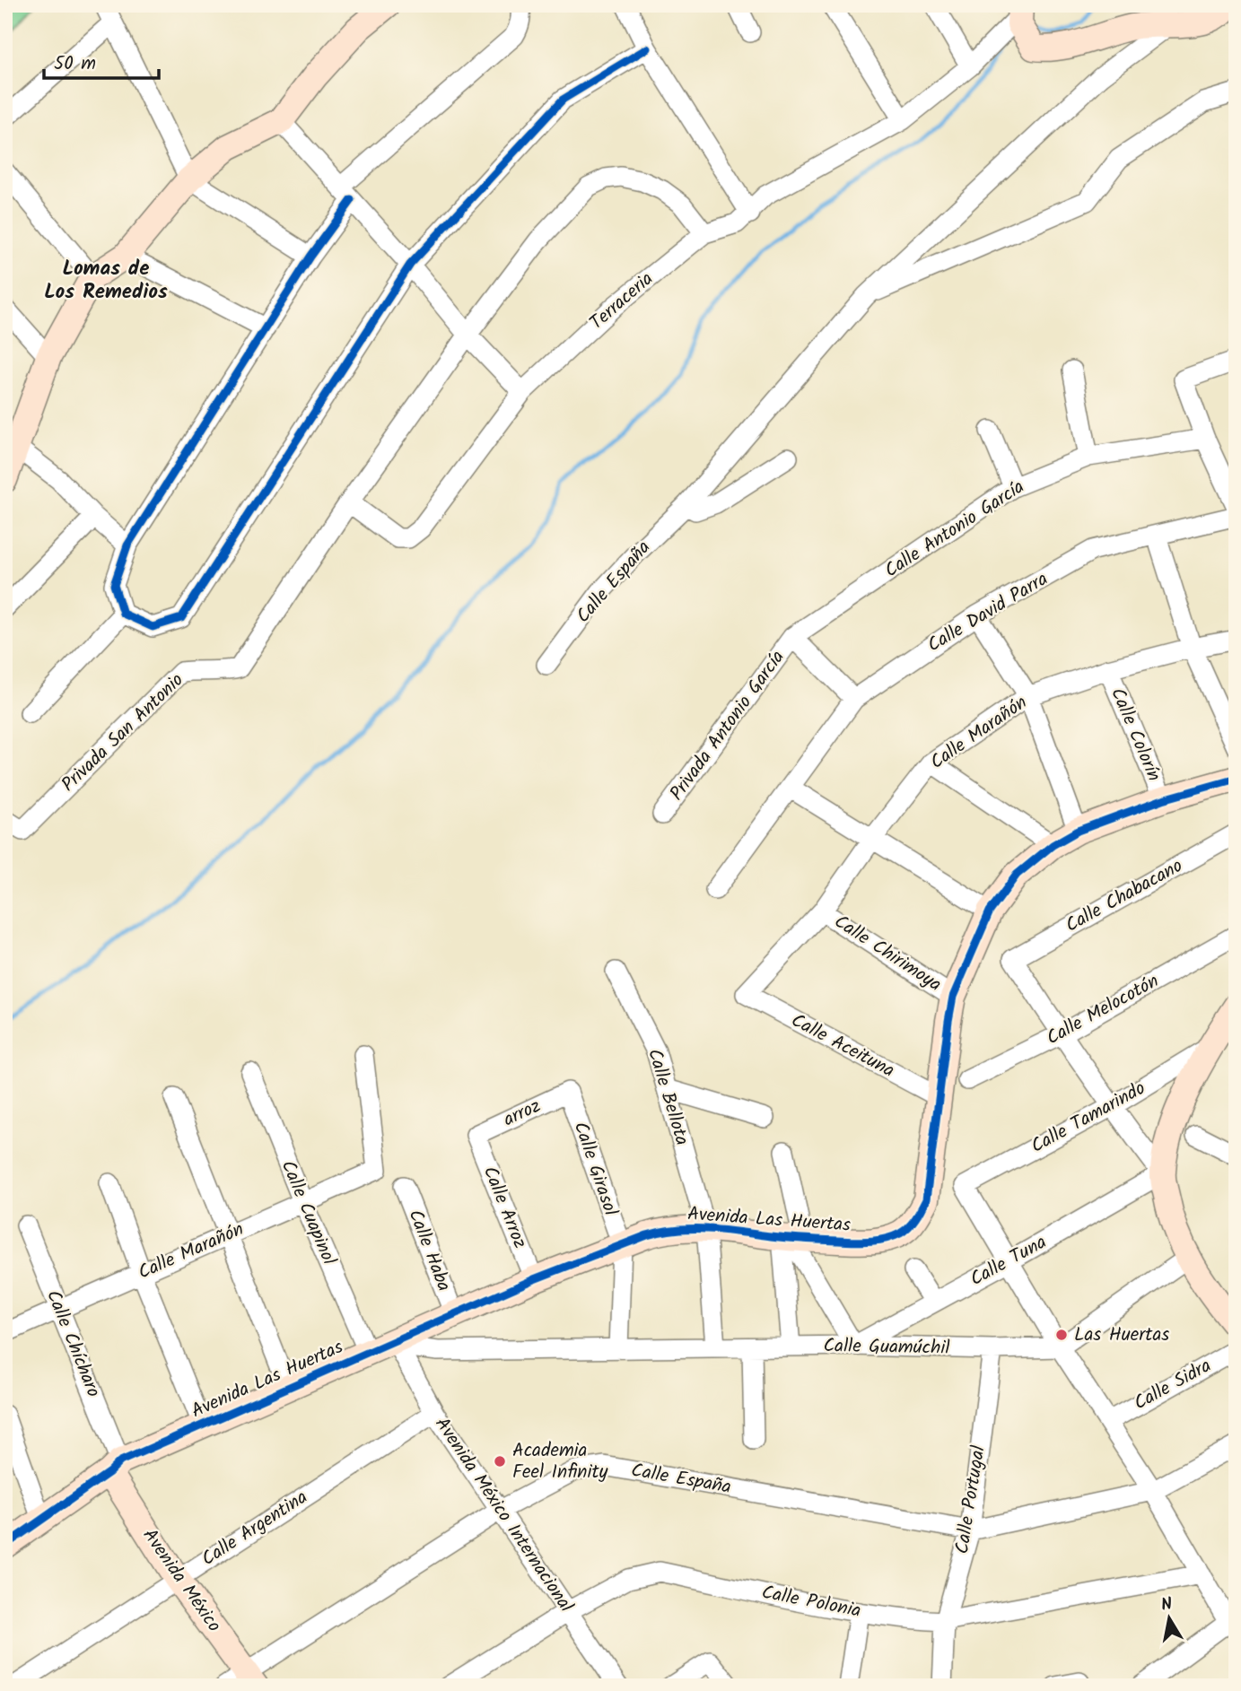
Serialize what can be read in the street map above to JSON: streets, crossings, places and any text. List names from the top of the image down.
{
  "streets": {
    "street": [
      "Terraceria",
      "Calle Antonio García",
      "Calle España",
      "Calle David Parra",
      "Privada Antonio García",
      "Privada San Antonio",
      "Calle Marañón",
      "Calle Colorín",
      "Calle Chabacano",
      "Calle Chirimoya",
      "Calle Melocotón",
      "Calle Aceituna",
      "Calle Bellota",
      "arroz",
      "Calle Tamarindo",
      "Calle Girasol",
      "Calle Arroz",
      "Calle Cuapinol",
      "Avenida Las Huertas",
      "Calle Haba",
      "Calle Tuna",
      "Calle Chícharo",
      "Calle Guamúchil",
      "Calle Sidra",
      "Calle Portugal",
      "Avenida México Internacional",
      "Calle Argentina",
      "Avenida México",
      "Calle Polonia"
    ]
  },
  "crossings": [
    ["Terraceria", "Privada San Antonio"],
    ["Calle Antonio García", "Privada Antonio García"],
    ["Calle España", "Calle Portugal"],
    ["Calle España", "Avenida México Internacional"],
    ["Calle España", "Avenida México"],
    ["Calle Marañón", "Calle Colorín"],
    ["Calle Marañón", "Calle Chirimoya"],
    ["Calle Marañón", "Calle Aceituna"],
    ["Calle Marañón", "Calle Cuapinol"],
    ["Calle Marañón", "Calle Chícharo"],
    ["Calle Colorín", "Avenida Las Huertas"],
    ["Calle Chabacano", "Calle Melocotón"],
    ["Calle Chirimoya", "Avenida Las Huertas"],
    ["Calle Aceituna", "Avenida Las Huertas"],
    ["Calle Bellota", "Avenida Las Huertas"],
    ["Calle Bellota", "Calle Guamúchil"],
    ["arroz", "Calle Girasol"],
    ["arroz", "Calle Arroz"],
    ["Calle Tamarindo", "Calle Tuna"],
    ["Calle Girasol", "Avenida Las Huertas"],
    ["Calle Arroz", "Avenida Las Huertas"],
    ["Calle Cuapinol", "Avenida Las Huertas"],
    ["Avenida Las Huertas", "Calle Haba"],
    ["Avenida Las Huertas", "Calle Chícharo"],
    ["Avenida Las Huertas", "Calle Guamúchil"],
    ["Avenida Las Huertas", "Avenida México Internacional"],
    ["Avenida Las Huertas", "Avenida México"],
    ["Calle Tuna", "Calle Guamúchil"],
    ["Calle Chícharo", "Avenida México"],
    ["Calle Guamúchil", "Calle Portugal"],
    ["Calle Guamúchil", "Avenida México Internacional"],
    ["Calle Portugal", "Calle Polonia"],
    ["Avenida México Internacional", "Calle Argentina"],
    ["Avenida México Internacional", "Calle Polonia"],
    ["Calle Argentina", "Avenida México"]
  ],
  "districts": ["Lomas de Los Remedios"],
  "places": ["Las Huertas", "Academia Feel Infinity"],
  "scale_bar": "50 m",
  "north": "top"
}
